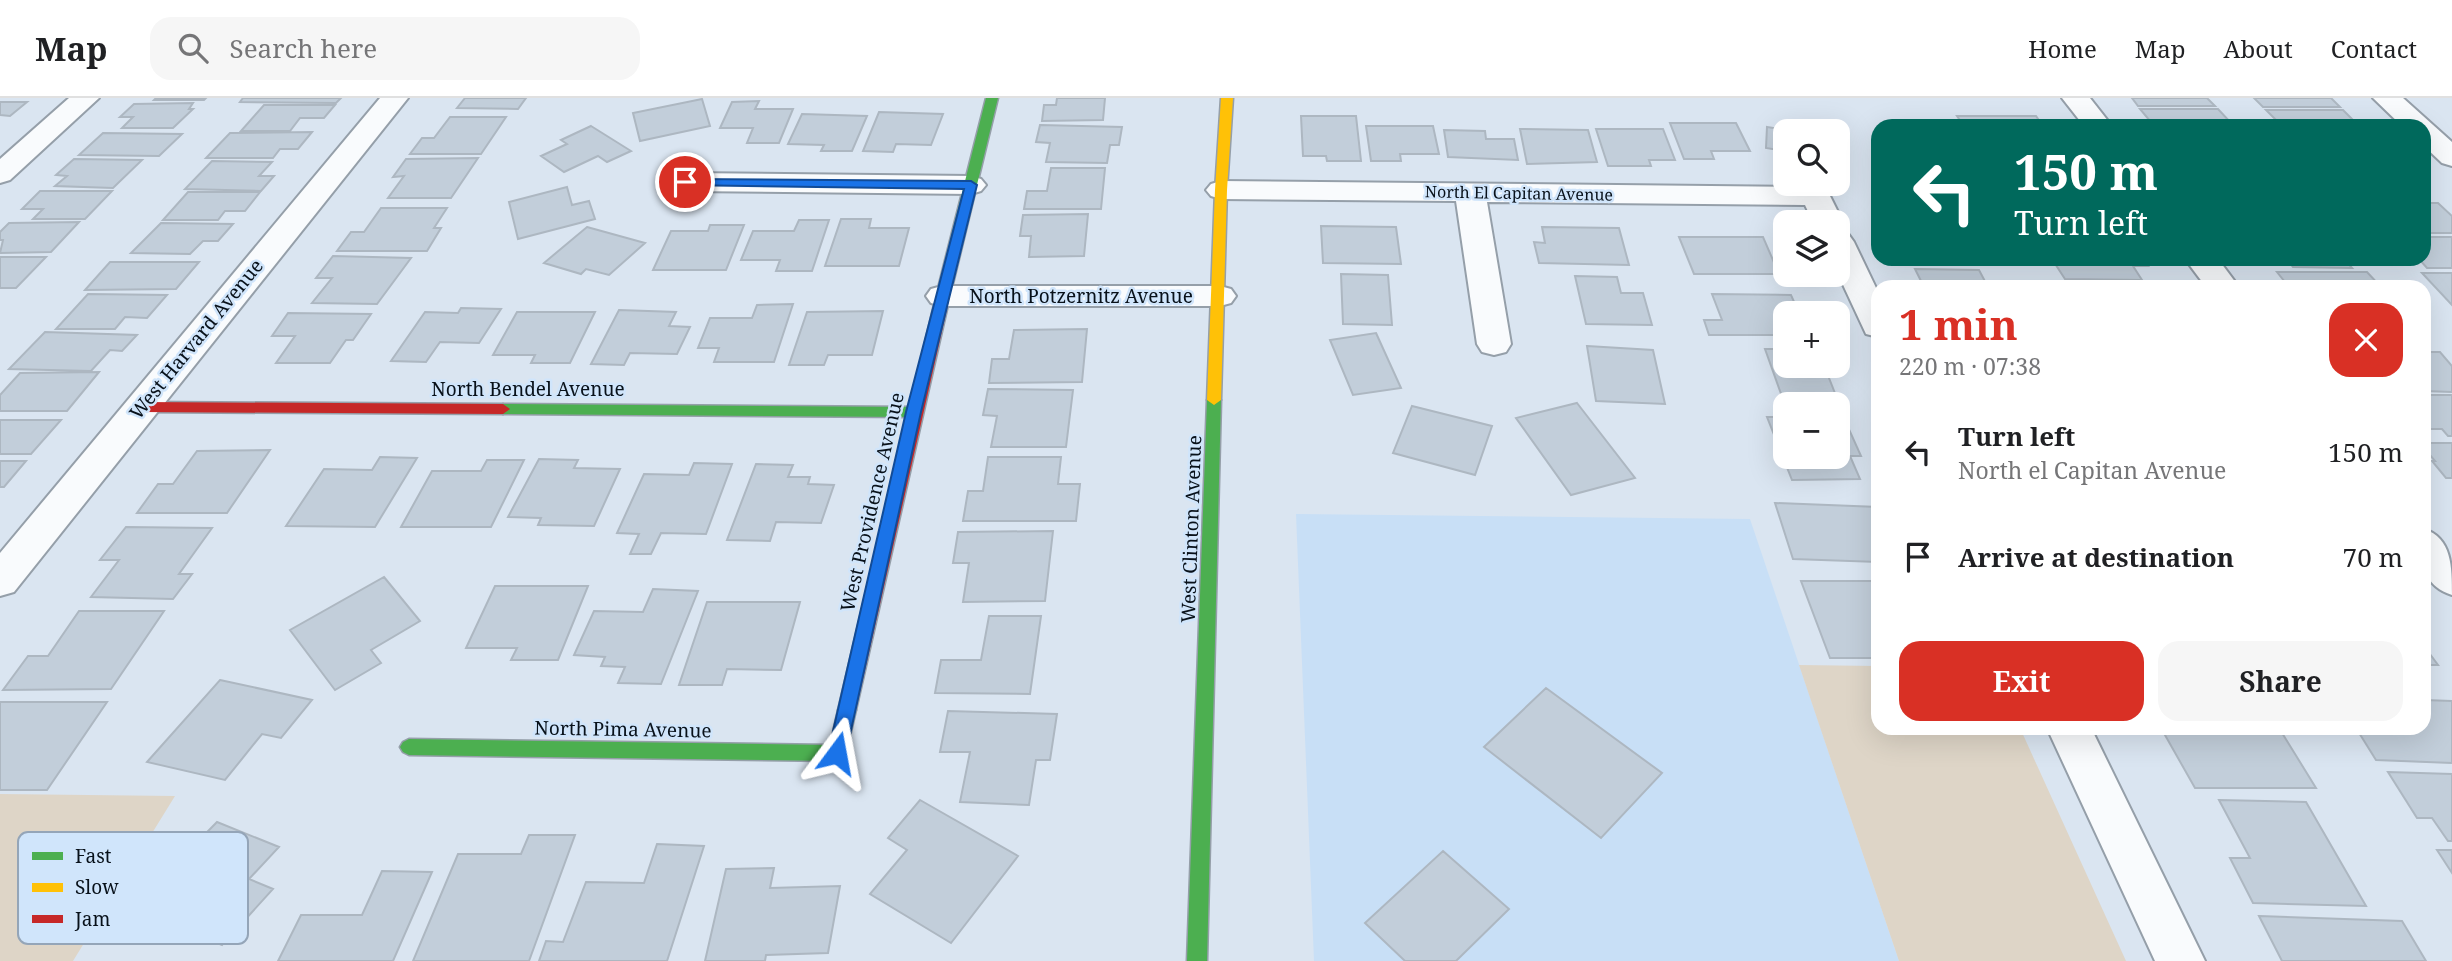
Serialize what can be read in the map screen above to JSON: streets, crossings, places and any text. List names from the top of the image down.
{
  "streets": {
    "street": [
      "North El Capitan Avenue",
      "North Potzernitz Avenue",
      "West Harvard Avenue",
      "North Bendel Avenue",
      "West Providence Avenue",
      "West Clinton Avenue",
      "North Pima Avenue"
    ]
  },
  "crossings": [
    ["North El Capitan Avenue", "West Clinton Avenue"],
    ["North Potzernitz Avenue", "West Providence Avenue"],
    ["North Potzernitz Avenue", "West Clinton Avenue"],
    ["West Harvard Avenue", "North Bendel Avenue"],
    ["North Bendel Avenue", "West Providence Avenue"],
    ["West Providence Avenue", "North Pima Avenue"]
  ],
  "legend": ["Fast", "Slow", "Jam"],
  "page": {
    "header": "Map",
    "search": "Search here",
    "nav": [
      "Home",
      "Map",
      "About",
      "Contact"
    ],
    "map_buttons": ["+", "−"],
    "turn": ["150 m", "Turn left"],
    "heading": ["1 min", "220 m · 07:38"],
    "list": [
      {
        "name": "Turn left",
        "note": "North el Capitan Avenue",
        "value": "150 m"
      },
      {
        "name": "Arrive at destination",
        "value": "70 m"
      }
    ],
    "buttons": ["Exit", "Share"]
  }
}
